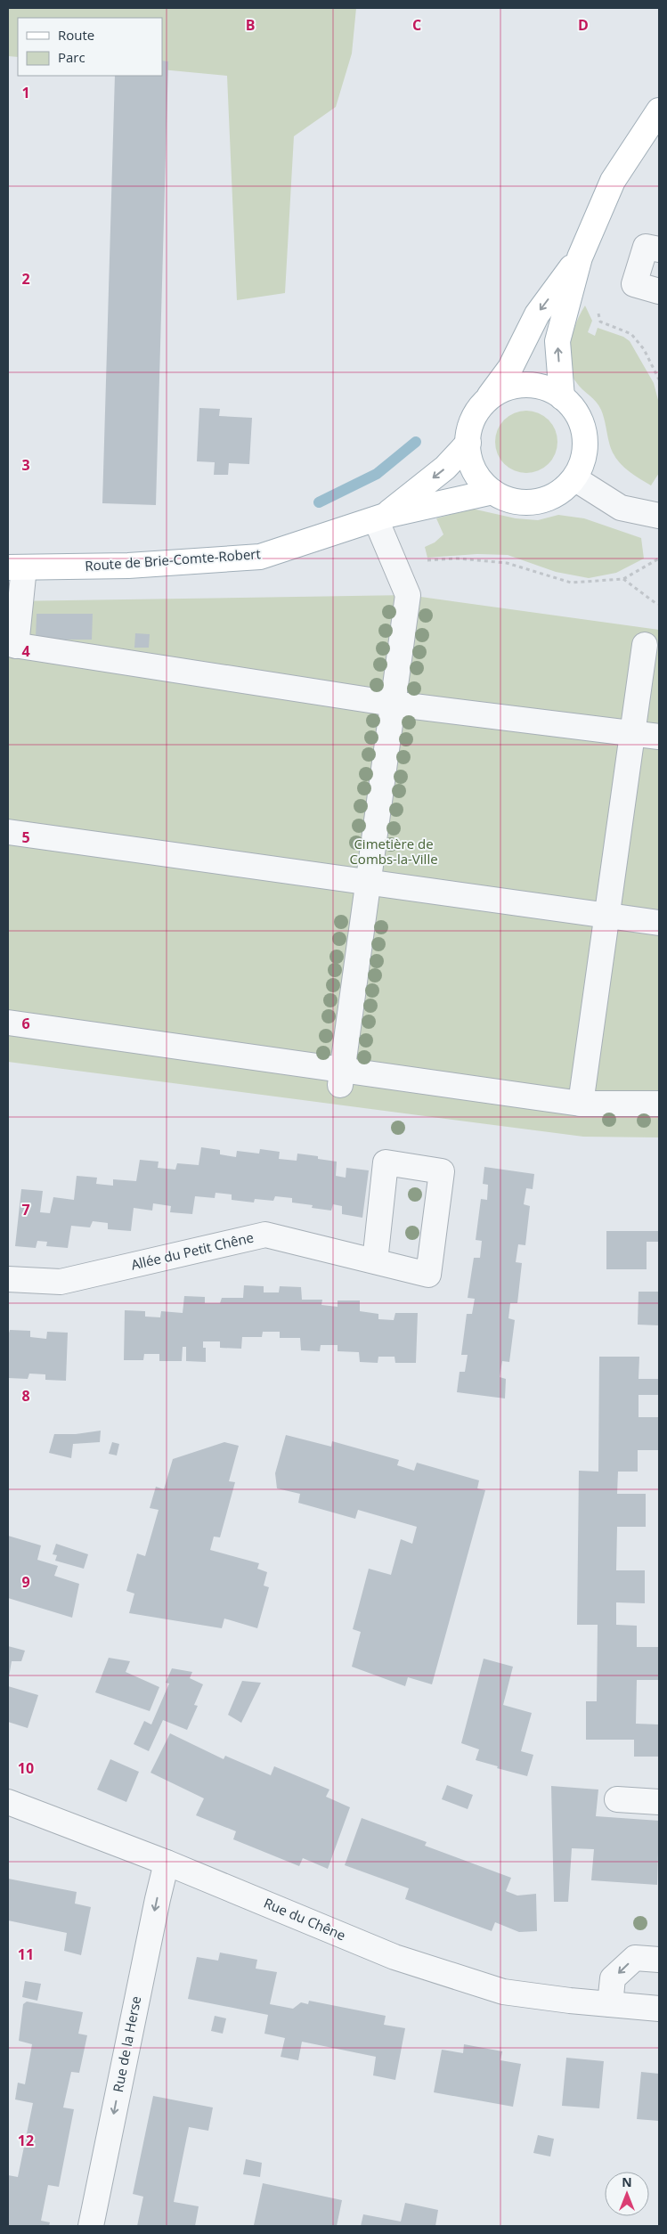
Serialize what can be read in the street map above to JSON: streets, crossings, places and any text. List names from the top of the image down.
{
  "streets": {
    "main road": ["Route de Brie-Comte-Robert"],
    "street": ["Allée du Petit Chêne", "Rue du Chêne", "Rue de la Herse"]
  },
  "crossings": [
    ["Rue du Chêne", "Rue de la Herse"]
  ],
  "one_way": ["Rue de la Herse"],
  "parks": ["Cimetière de Combs-la-Ville"],
  "legend": ["Route", "Parc"],
  "north": "top",
  "grid": {
    "columns": ["B", "C", "D"],
    "rows": [
      "1",
      "2",
      "3",
      "4",
      "5",
      "6",
      "7",
      "8",
      "9",
      "10",
      "11",
      "12"
    ]
  }
}
